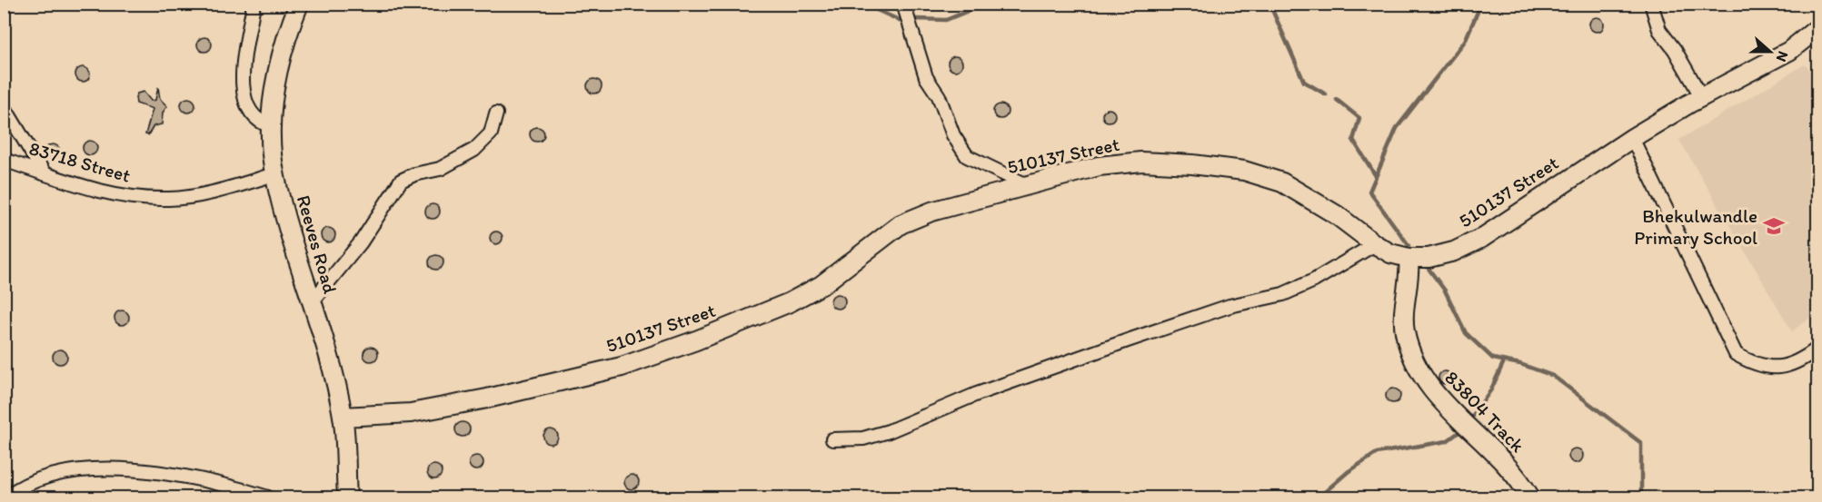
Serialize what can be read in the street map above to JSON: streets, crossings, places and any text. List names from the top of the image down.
{
  "streets": {
    "street": [
      "510137 Street",
      "83718 Street",
      "Reeves Road",
      "83804 Track"
    ]
  },
  "crossings": [
    ["510137 Street", "Reeves Road"],
    ["510137 Street", "83804 Track"],
    ["83718 Street", "Reeves Road"]
  ],
  "places": {
    "school or university": ["Bhekulwandle Primary School"]
  },
  "north": "right"
}
